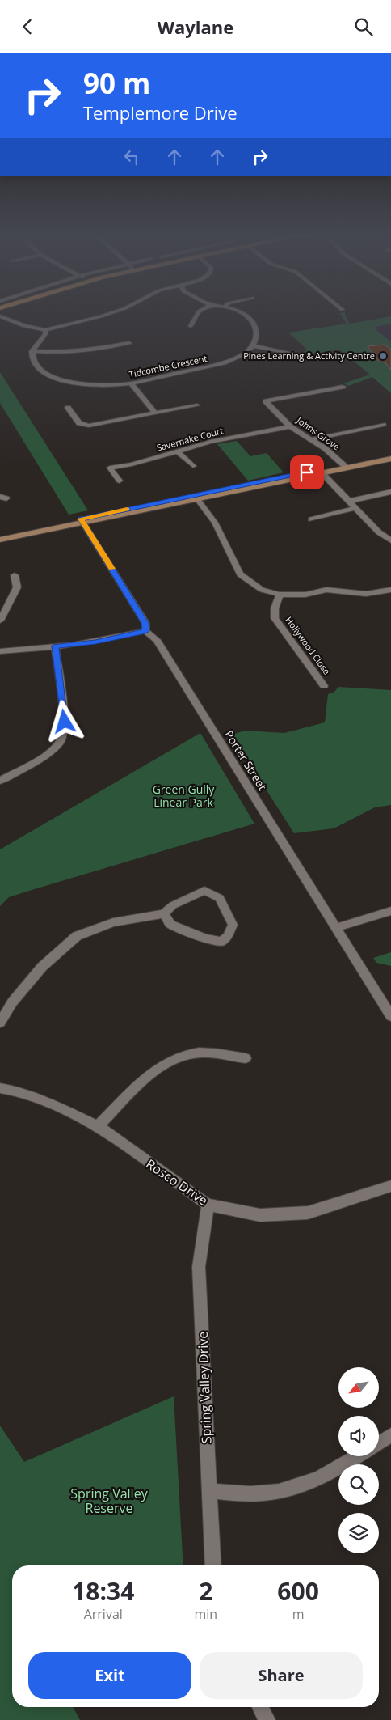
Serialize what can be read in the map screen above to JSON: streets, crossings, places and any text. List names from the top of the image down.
{
  "streets": {
    "street": [
      "Tidcombe Crescent",
      "Johns Grove",
      "Savernake Court",
      "Hollywood Close",
      "Porter Street",
      "Rosco Drive",
      "Spring Valley Drive"
    ]
  },
  "crossings": [
    ["Johns Grove", "Savernake Court"],
    ["Rosco Drive", "Spring Valley Drive"]
  ],
  "parks": ["Green Gully Linear Park", "Spring Valley Reserve"],
  "places": ["Pines Learning & Activity Centre"],
  "north": "bottom left",
  "page": {
    "header": "Waylane",
    "turn": ["90 m", "Templemore Drive"],
    "eta": [
      "18:34",
      "Arrival",
      "2",
      "min",
      "600",
      "m"
    ],
    "buttons": ["Exit", "Share"]
  }
}
